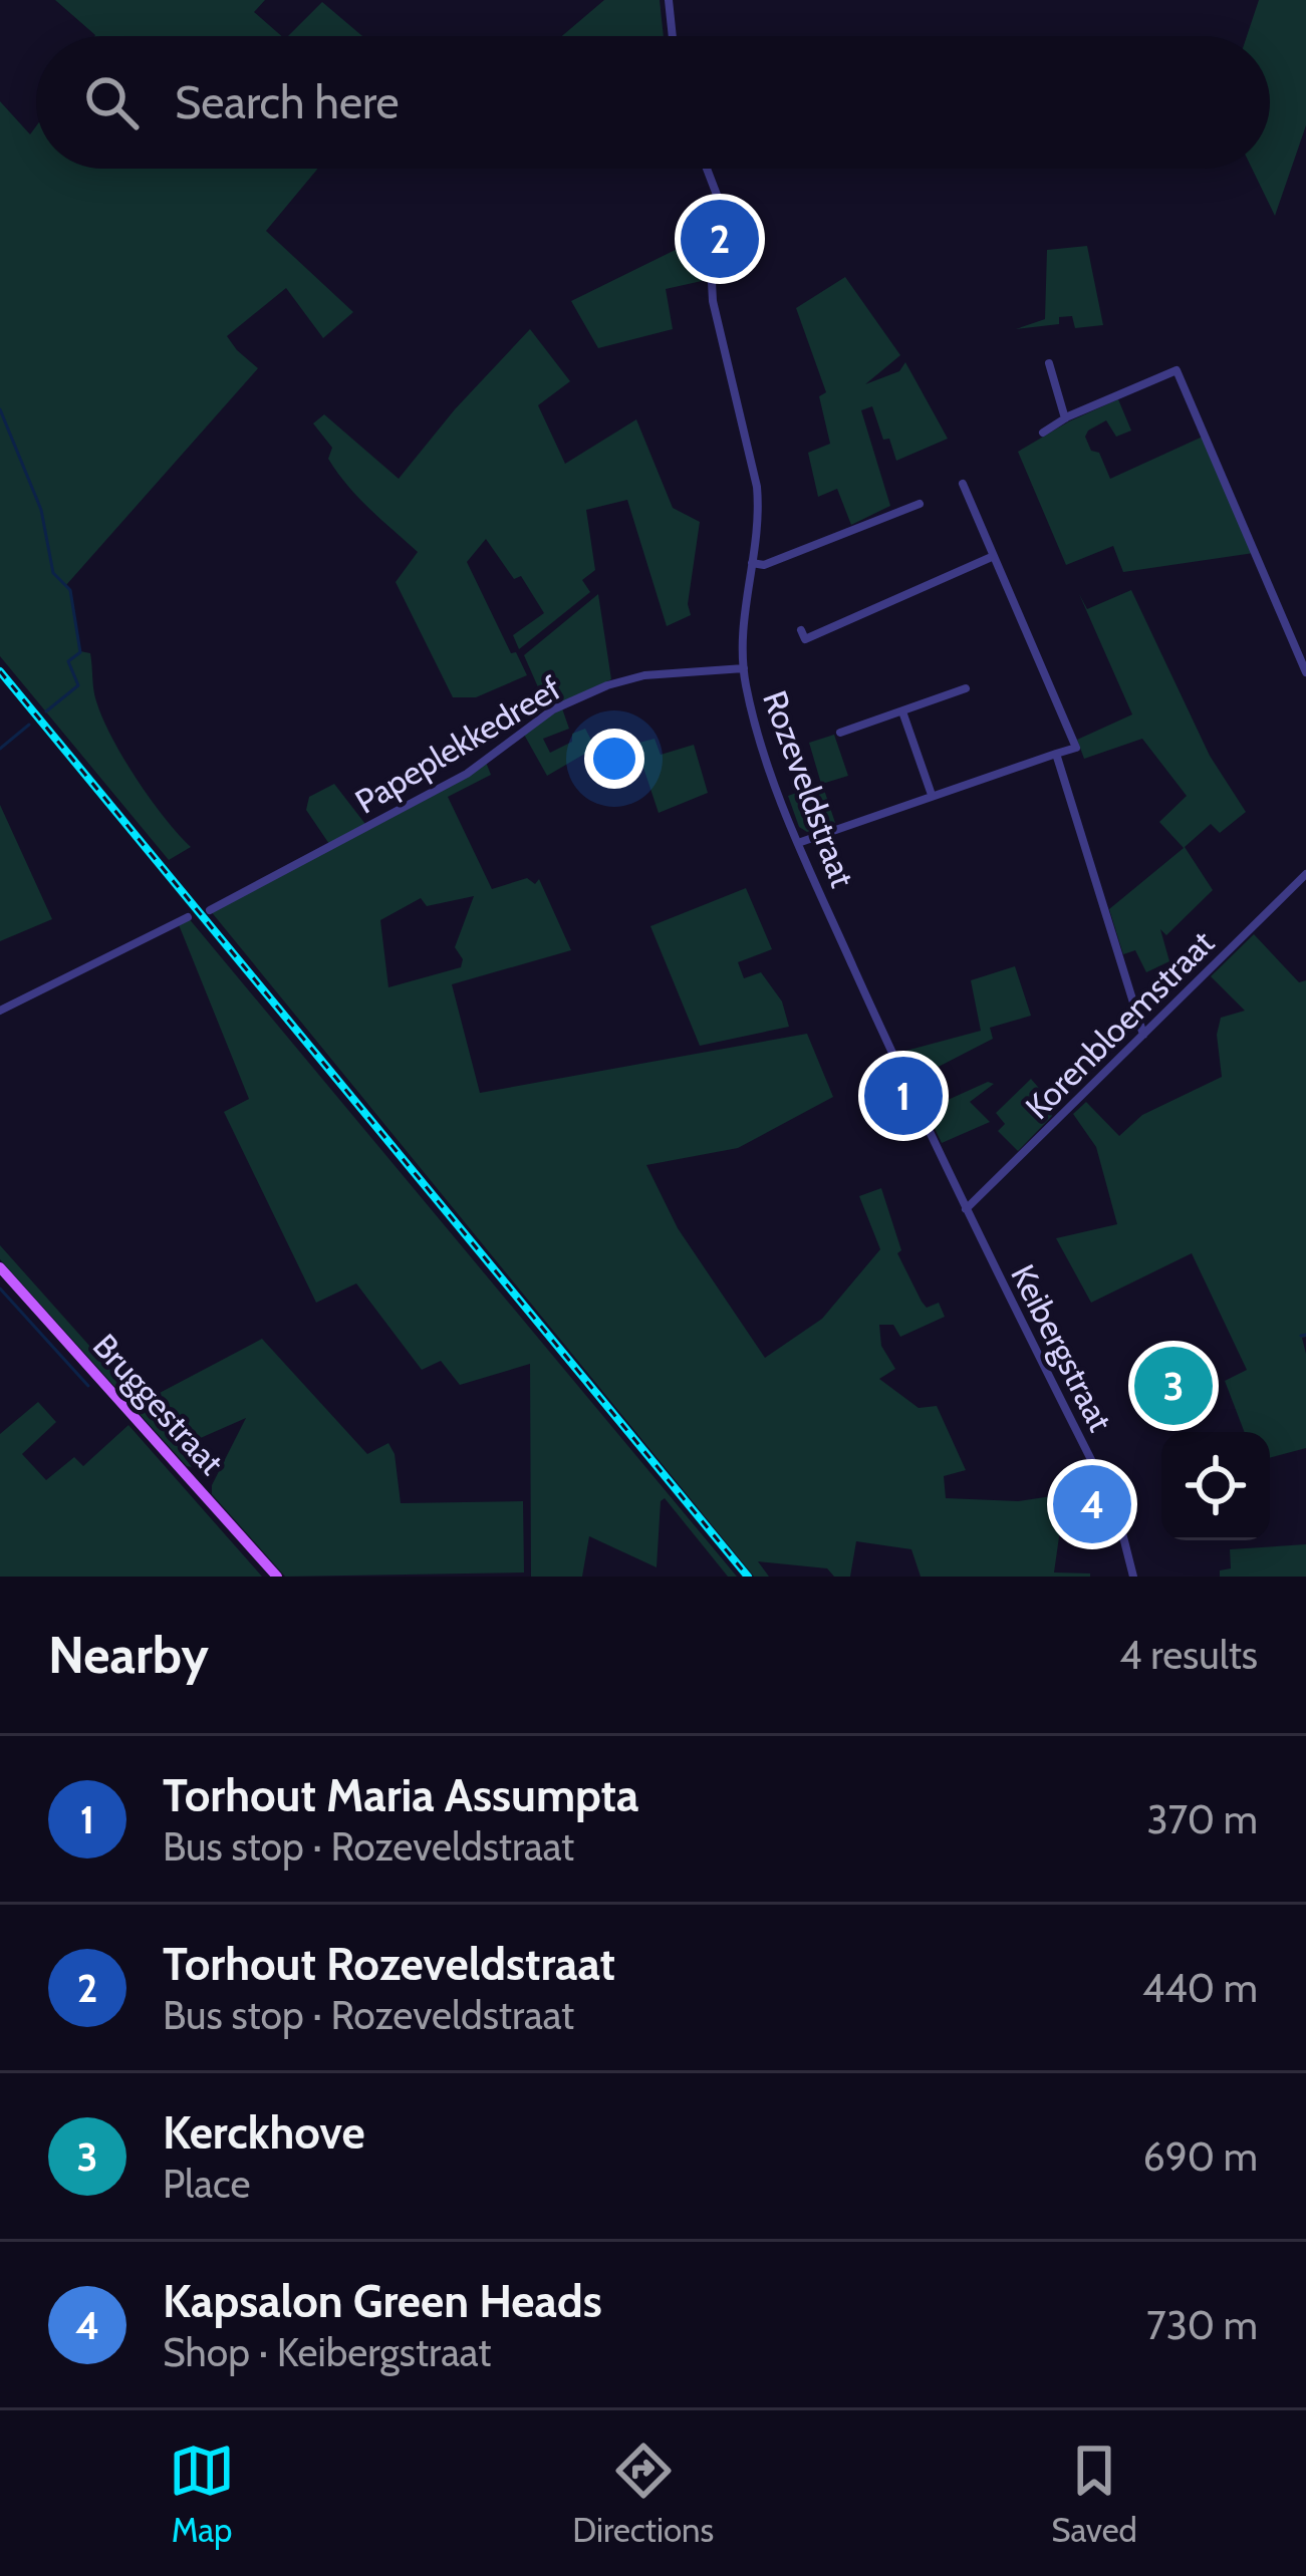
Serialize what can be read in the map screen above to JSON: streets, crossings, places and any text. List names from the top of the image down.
{
  "streets": {
    "main road": ["Bruggestraat"],
    "street": [
      "Papeplekkedreef",
      "Rozeveldstraat",
      "Korenbloemstraat",
      "Keibergstraat"
    ]
  },
  "crossings": [
    ["Papeplekkedreef", "Rozeveldstraat"],
    ["Rozeveldstraat", "Korenbloemstraat"],
    ["Rozeveldstraat", "Keibergstraat"],
    ["Korenbloemstraat", "Keibergstraat"]
  ],
  "page": {
    "search": "Search here",
    "pins": [
      "2",
      "1",
      "3",
      "4"
    ],
    "heading": ["Nearby", "4 results"],
    "list": [
      {
        "mark": "1",
        "name": "Torhout Maria Assumpta",
        "note": "Bus stop · Rozeveldstraat",
        "value": "370 m"
      },
      {
        "mark": "2",
        "name": "Torhout Rozeveldstraat",
        "note": "Bus stop · Rozeveldstraat",
        "value": "440 m"
      },
      {
        "mark": "3",
        "name": "Kerckhove",
        "note": "Place",
        "value": "690 m"
      },
      {
        "mark": "4",
        "name": "Kapsalon Green Heads",
        "note": "Shop · Keibergstraat",
        "value": "730 m"
      }
    ],
    "nav": ["Map", "Directions", "Saved"]
  }
}
